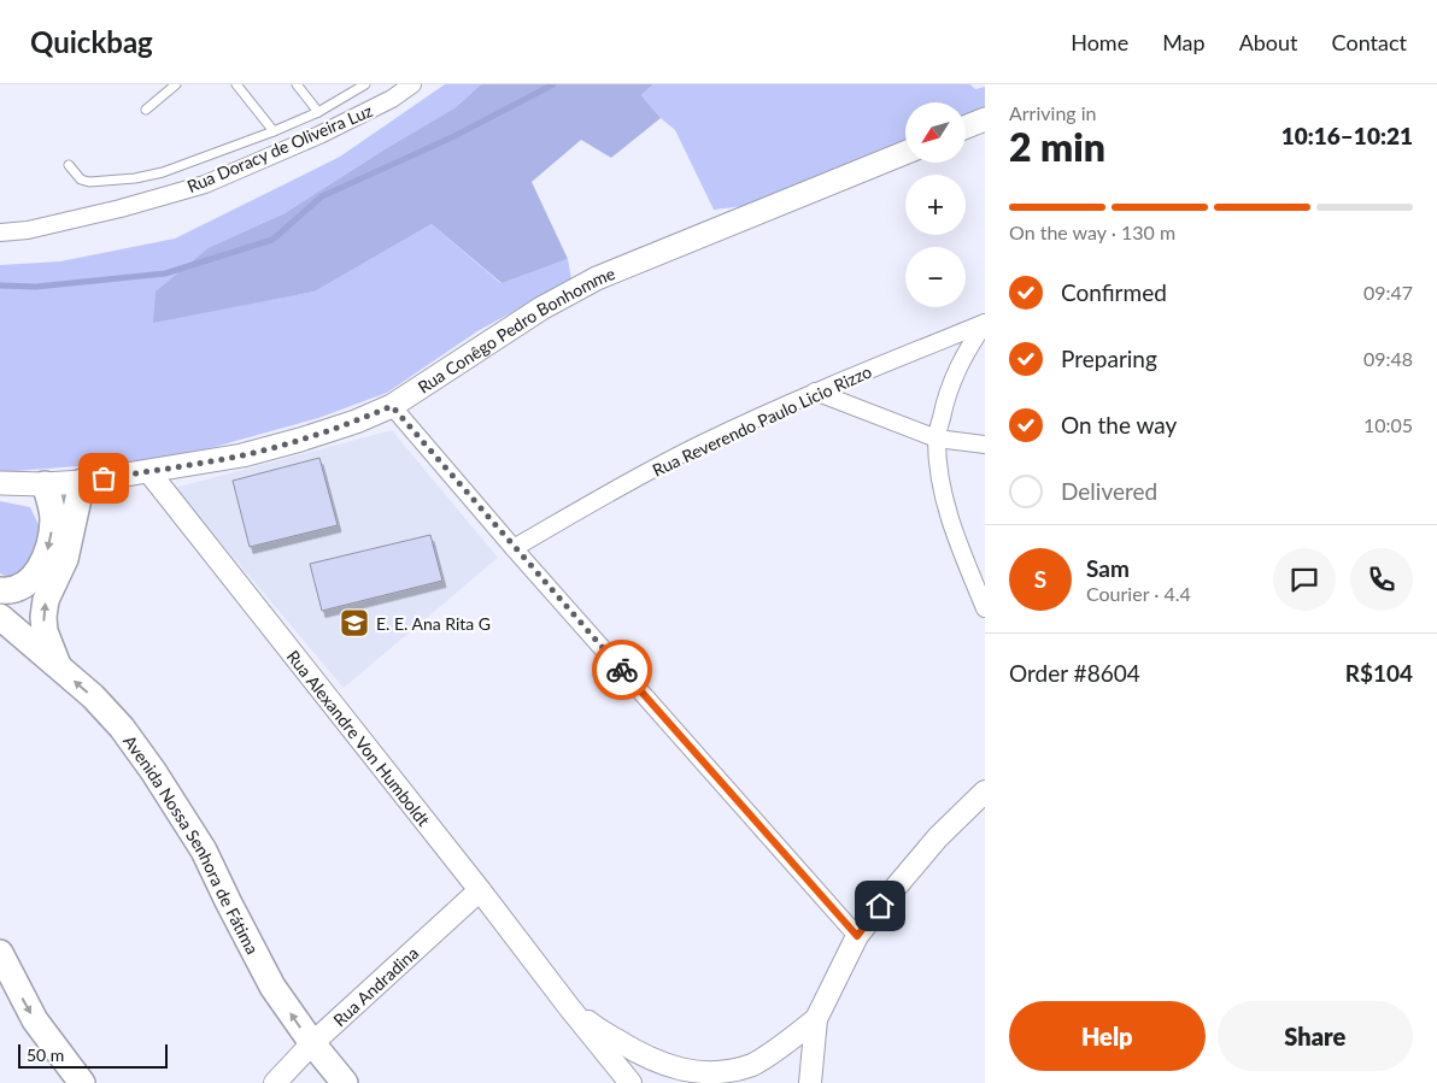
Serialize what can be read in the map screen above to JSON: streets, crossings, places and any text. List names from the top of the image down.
{
  "streets": {
    "main road": ["Rua Conêgo Pedro Bonhomme", "Avenida Nossa Senhora de Fátima"],
    "street": [
      "Rua Doracy de Oliveira Luz",
      "Rua Reverendo Paulo Licio Rizzo",
      "Rua Alexandre Von Humboldt",
      "Rua Andradina"
    ]
  },
  "crossings": [
    ["Rua Conêgo Pedro Bonhomme", "Rua Alexandre Von Humboldt"],
    ["Rua Alexandre Von Humboldt", "Rua Andradina"],
    ["Avenida Nossa Senhora de Fátima", "Rua Andradina"]
  ],
  "places": {
    "school or university": ["E. E. Ana Rita G"]
  },
  "scale_bar": "50 m",
  "north": "bottom left",
  "page": {
    "header": "Quickbag",
    "nav": [
      "Home",
      "Map",
      "About",
      "Contact"
    ],
    "heading": ["2 min", "Arriving in", "10:16–10:21"],
    "panel": [
      "Sam",
      "Courier · 4.4",
      "Order #8604",
      "R$104"
    ],
    "map_buttons": ["+", "−"],
    "bar": "On the way · 130 m",
    "list": [
      ["Confirmed", "09:47"],
      ["Preparing", "09:48"],
      ["On the way", "10:05"],
      "Delivered"
    ],
    "round": "S",
    "buttons": ["Help", "Share"],
    "scale": "50 m"
  }
}
